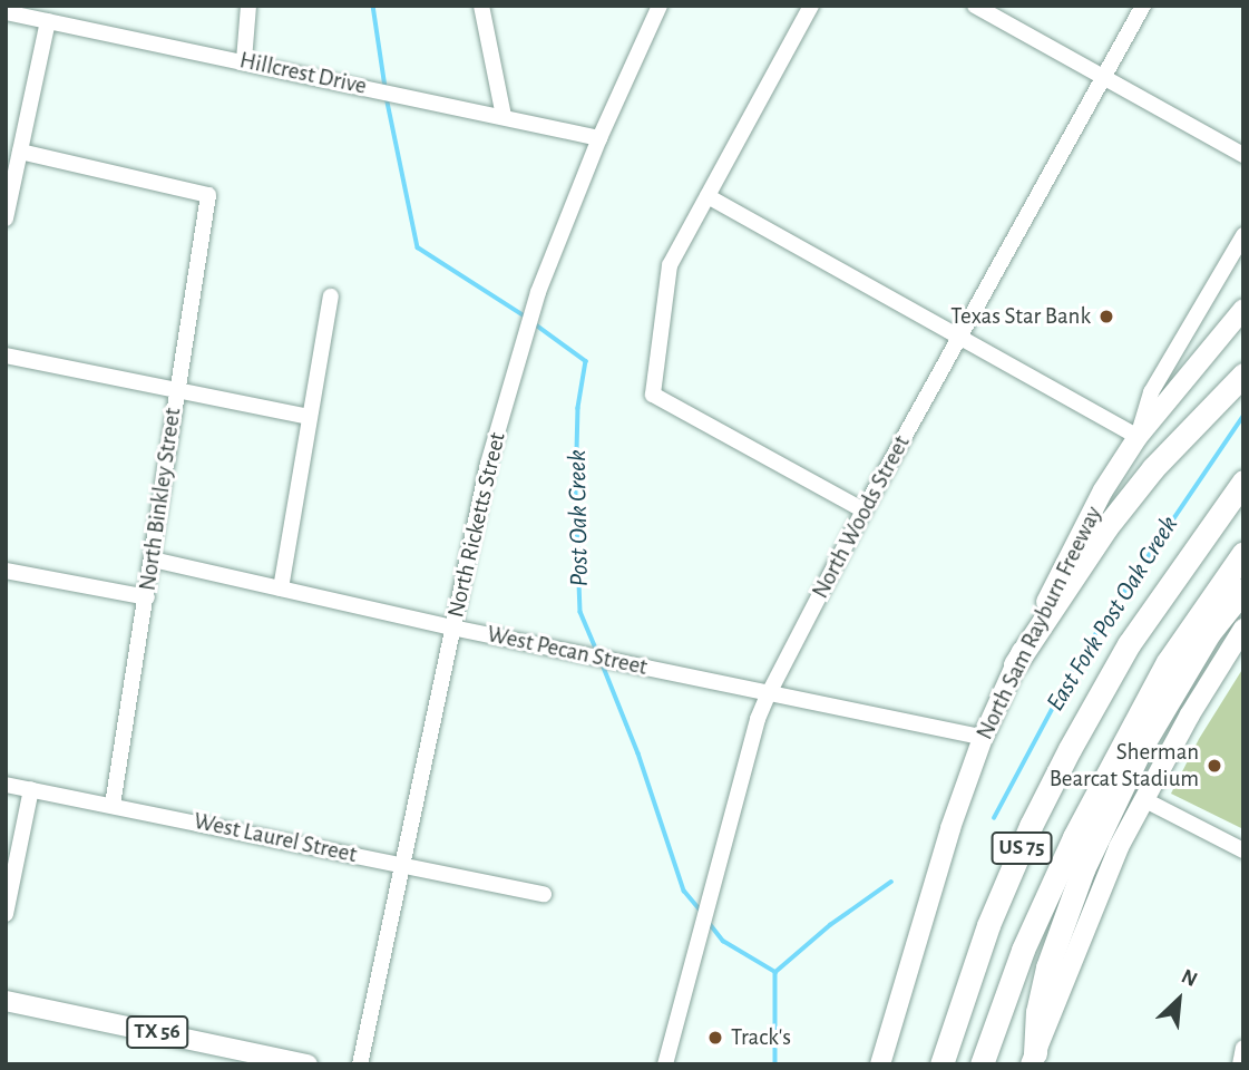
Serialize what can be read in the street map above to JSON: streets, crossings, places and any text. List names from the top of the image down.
{
  "streets": {
    "highway": ["US 75"],
    "main road": ["North Sam Rayburn Freeway", "TX 56"],
    "street": [
      "Hillcrest Drive",
      "North Binkley Street",
      "North Woods Street",
      "North Ricketts Street",
      "West Pecan Street",
      "West Laurel Street"
    ]
  },
  "crossings": [
    ["Hillcrest Drive", "North Ricketts Street"],
    ["North Binkley Street", "West Pecan Street"],
    ["North Binkley Street", "West Laurel Street"],
    ["North Woods Street", "West Pecan Street"],
    ["North Ricketts Street", "West Pecan Street"],
    ["North Ricketts Street", "West Laurel Street"],
    ["North Sam Rayburn Freeway", "West Pecan Street"]
  ],
  "water": ["Post Oak Creek", "East Fork Post Oak Creek"],
  "places": ["Texas Star Bank", "Sherman Bearcat Stadium", "Track's"],
  "north": "top right"
}
